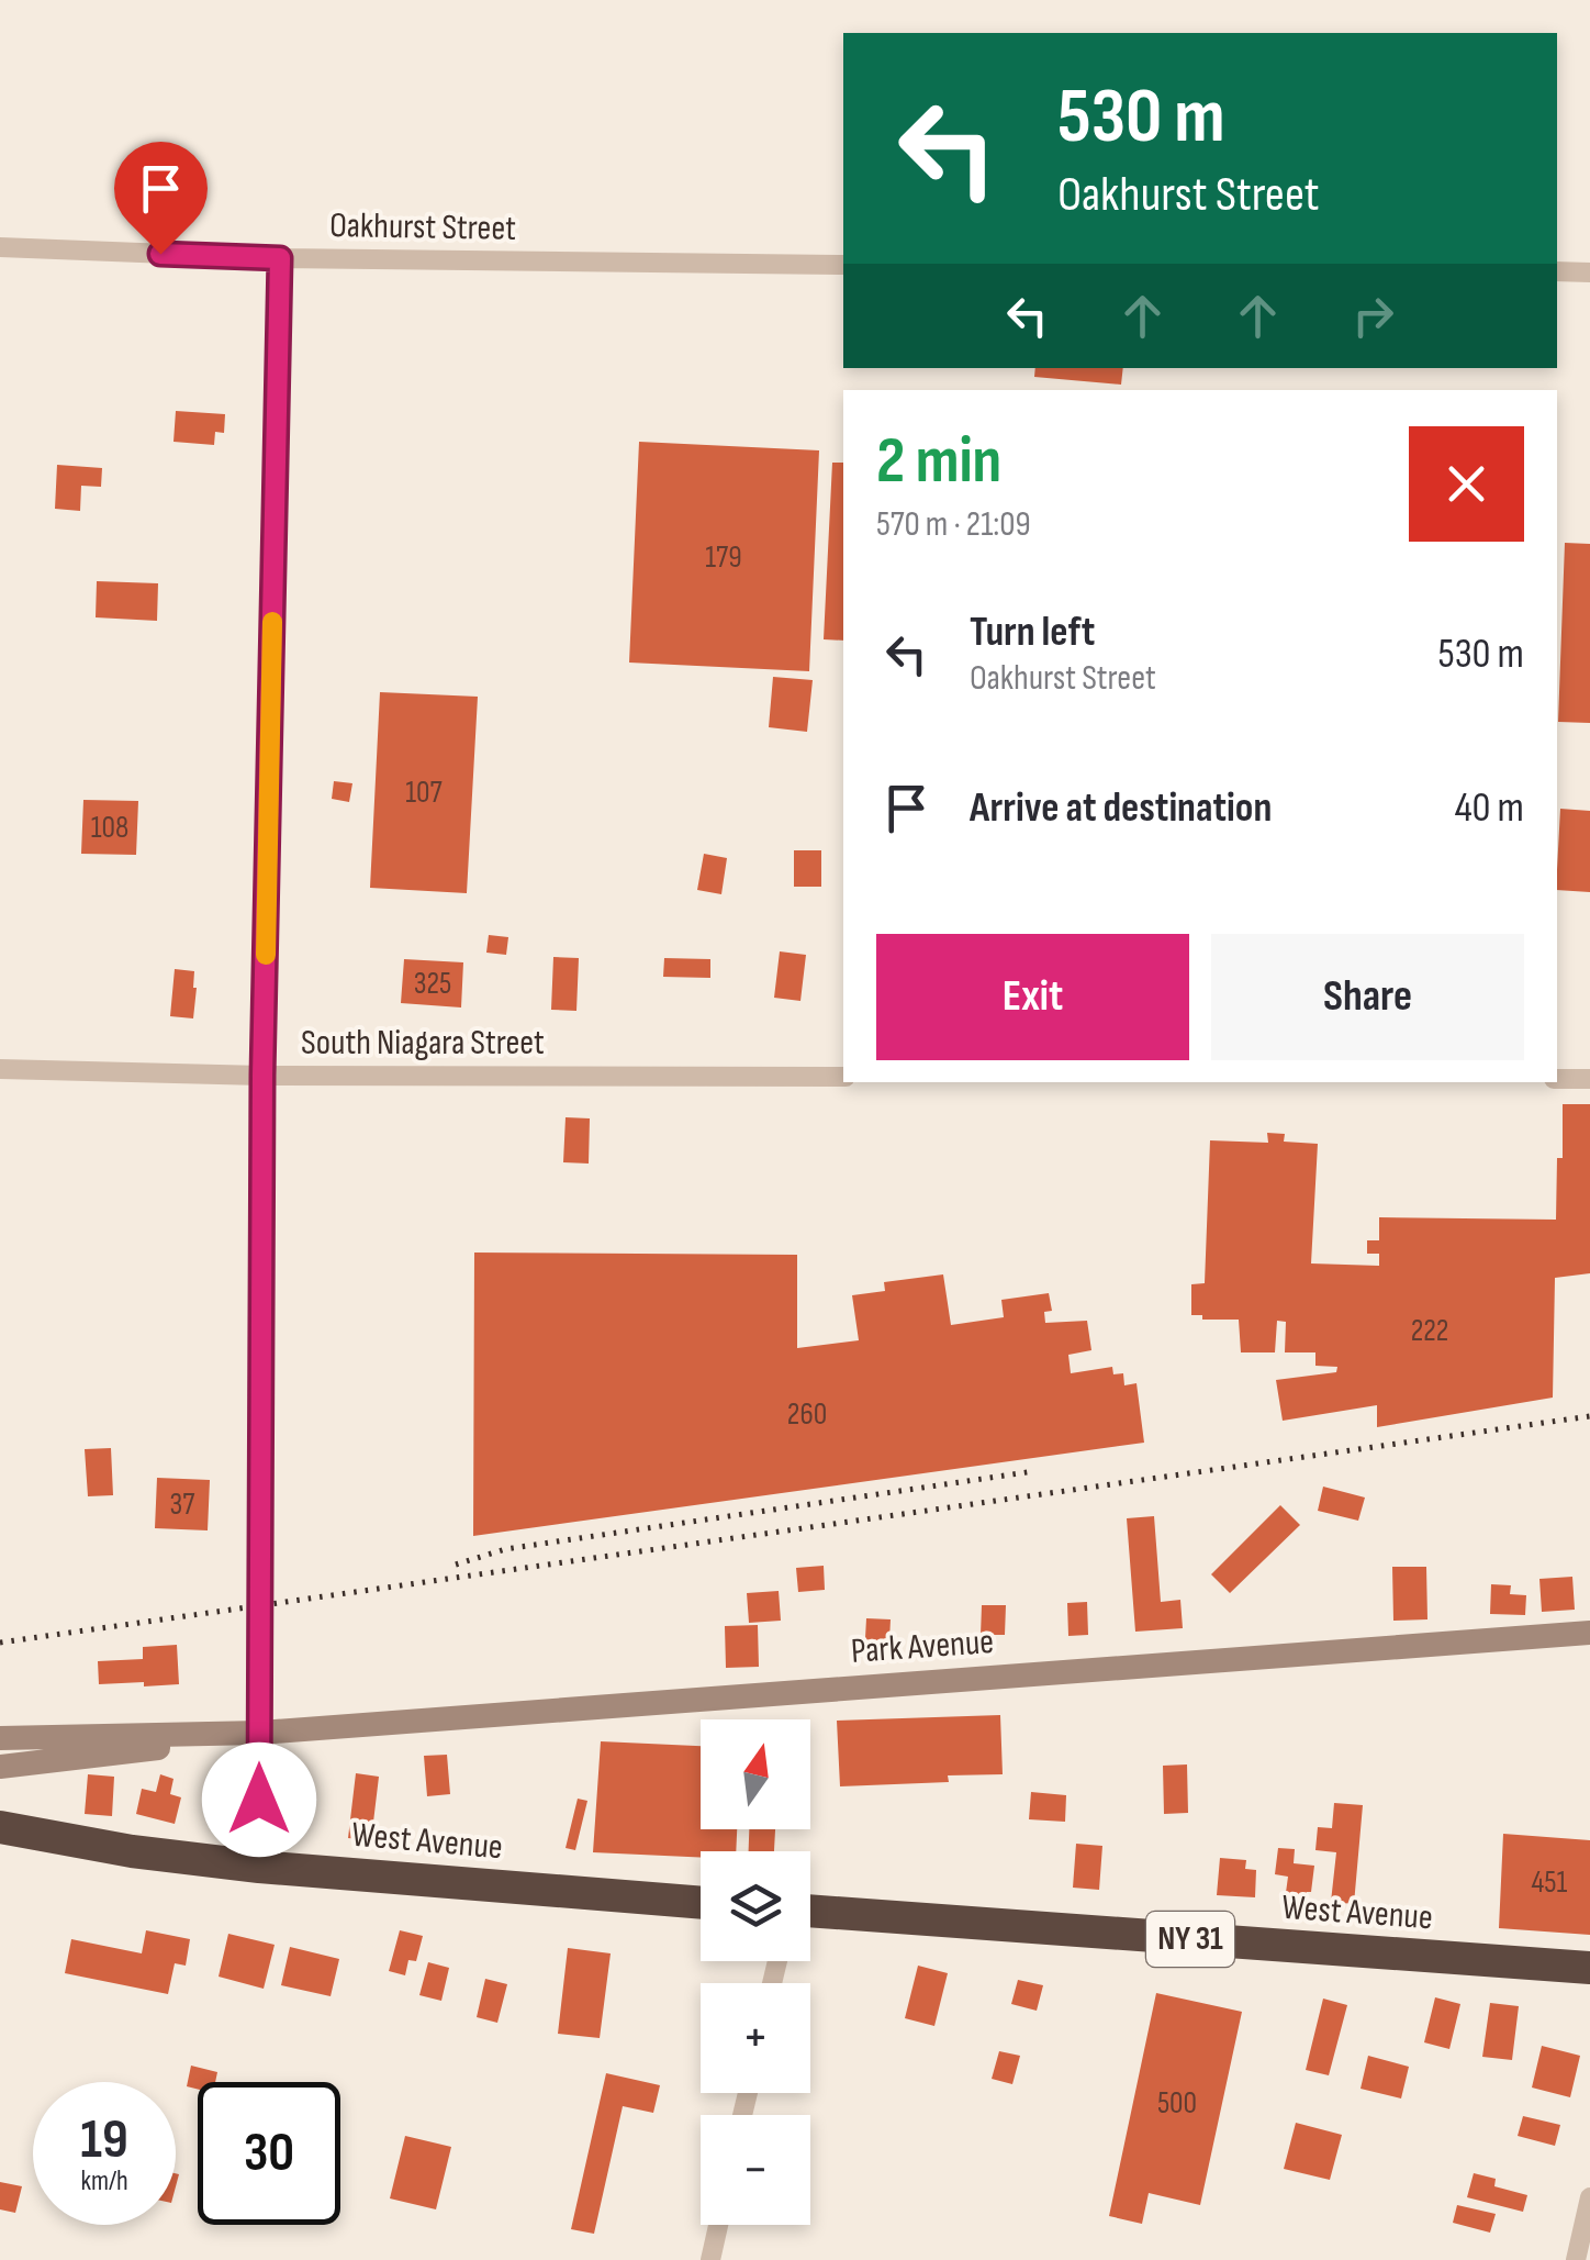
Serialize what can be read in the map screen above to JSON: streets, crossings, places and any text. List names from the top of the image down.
{
  "streets": {
    "highway": ["West Avenue", "NY 31"],
    "main road": ["Park Avenue"],
    "street": ["Oakhurst Street", "South Niagara Street"]
  },
  "house_numbers": [
    "179",
    "107",
    "108",
    "325",
    "222",
    "260",
    "37",
    "451",
    "500"
  ],
  "north": "top",
  "page": {
    "turn": ["530 m", "Oakhurst Street"],
    "heading": ["2 min", "570 m · 21:09"],
    "list": [
      {
        "name": "Turn left",
        "note": "Oakhurst Street",
        "value": "530 m"
      },
      {
        "name": "Arrive at destination",
        "value": "40 m"
      }
    ],
    "buttons": ["Exit", "Share"],
    "map_buttons": ["+", "−"],
    "speed": "19 km/h",
    "limit": "30"
  }
}
